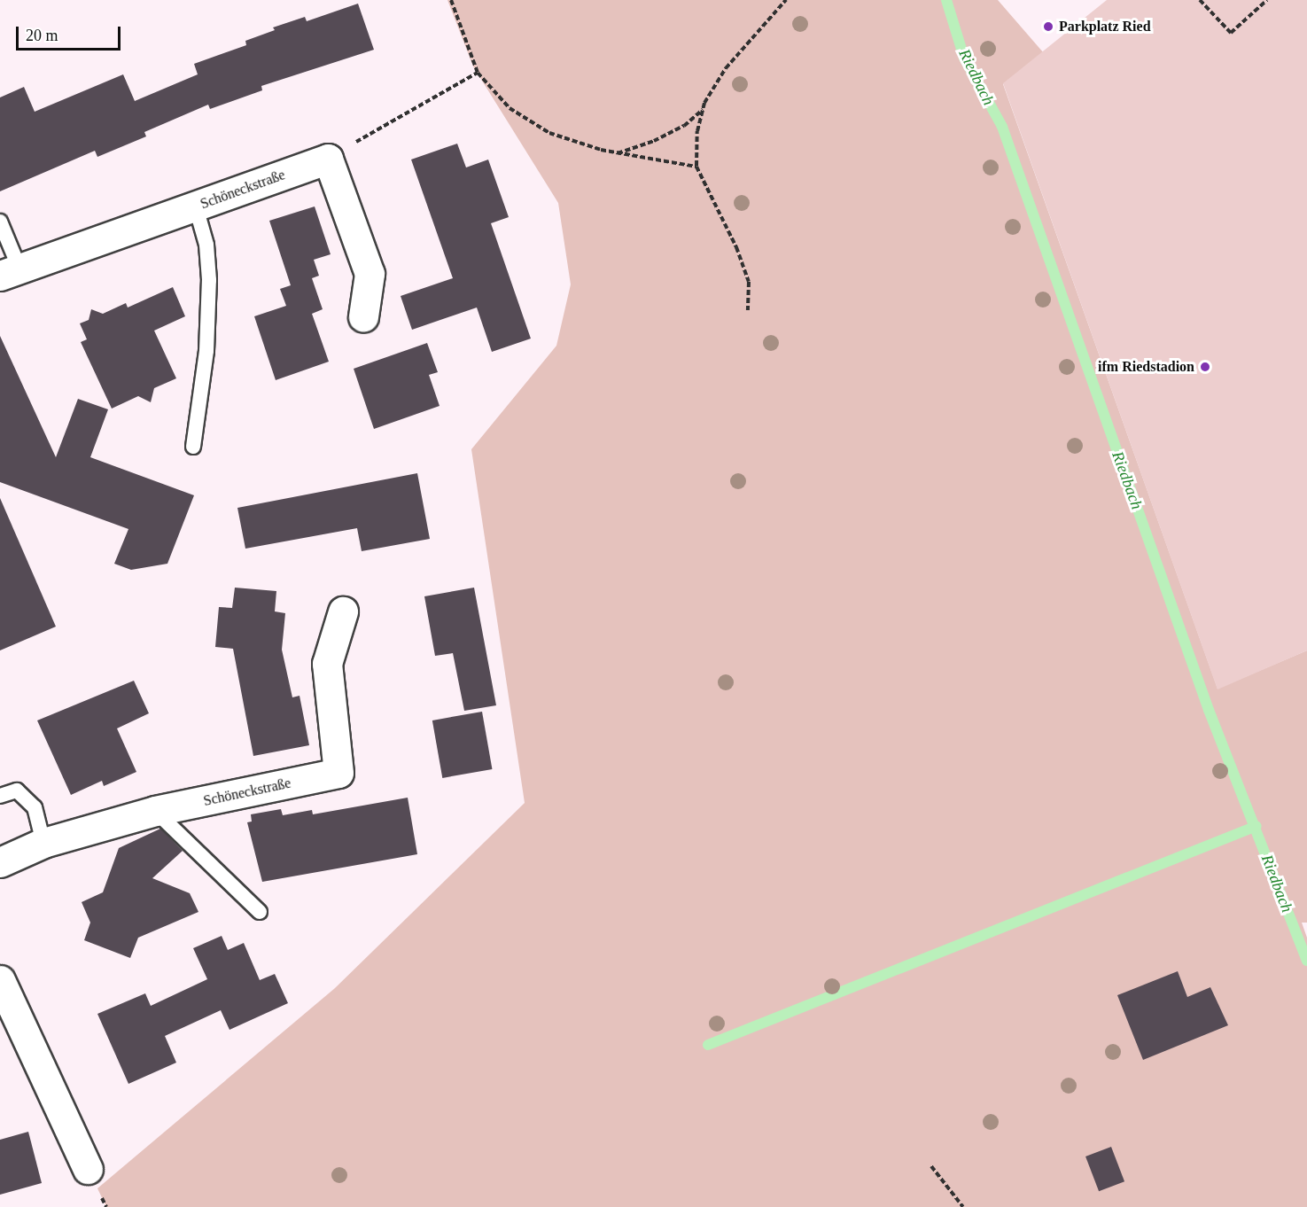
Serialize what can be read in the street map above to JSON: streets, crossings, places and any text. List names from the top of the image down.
{
  "streets": {
    "street": ["Schöneckstraße"]
  },
  "water": ["Riedbach"],
  "places": ["Parkplatz Ried", "ifm Riedstadion"],
  "scale_bar": "20 m"
}
